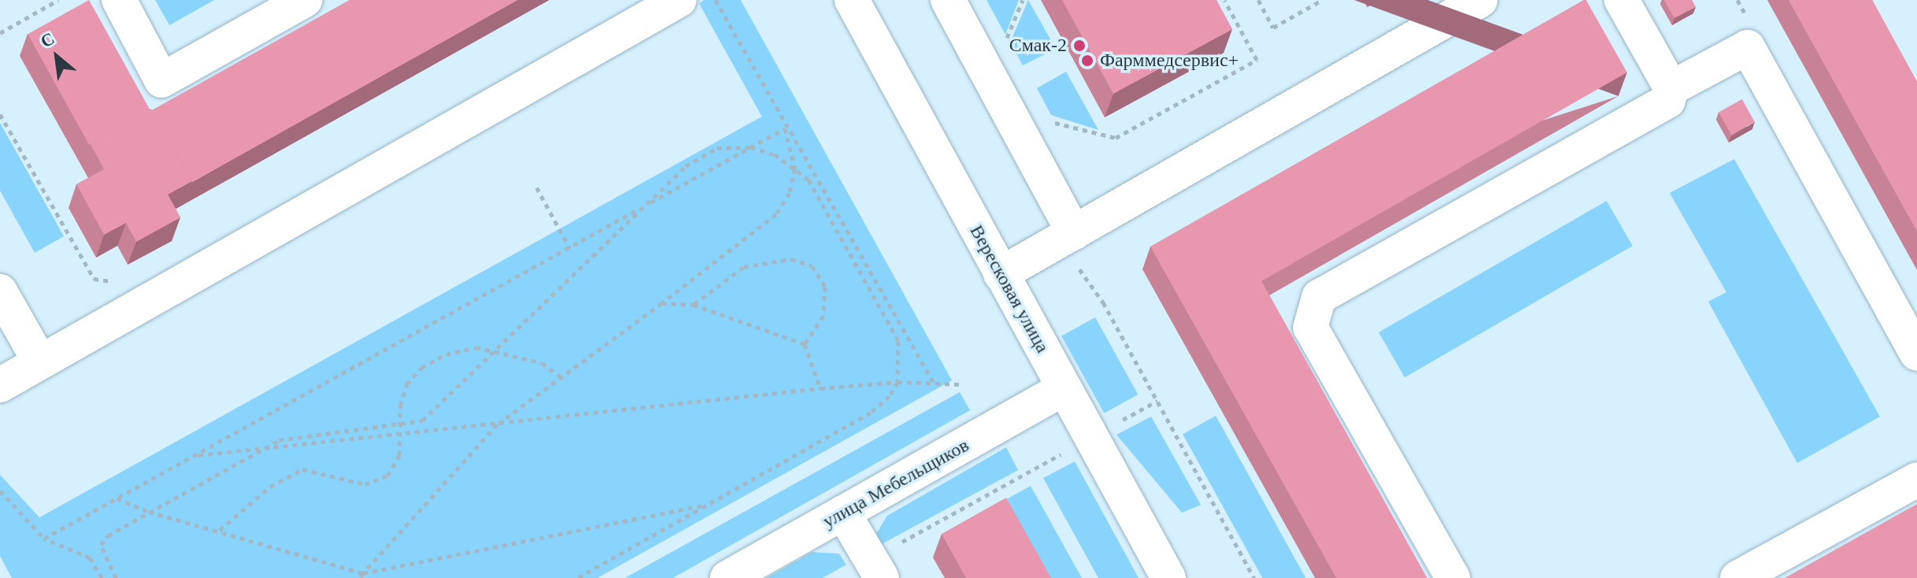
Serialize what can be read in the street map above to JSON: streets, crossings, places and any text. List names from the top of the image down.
{
  "streets": {
    "street": ["Вересковая улица", "улица Мебельщиков"]
  },
  "crossings": [
    ["Вересковая улица", "улица Мебельщиков"]
  ],
  "places": ["Смак-2", "Фарммедсервис+"],
  "north": "top left"
}
